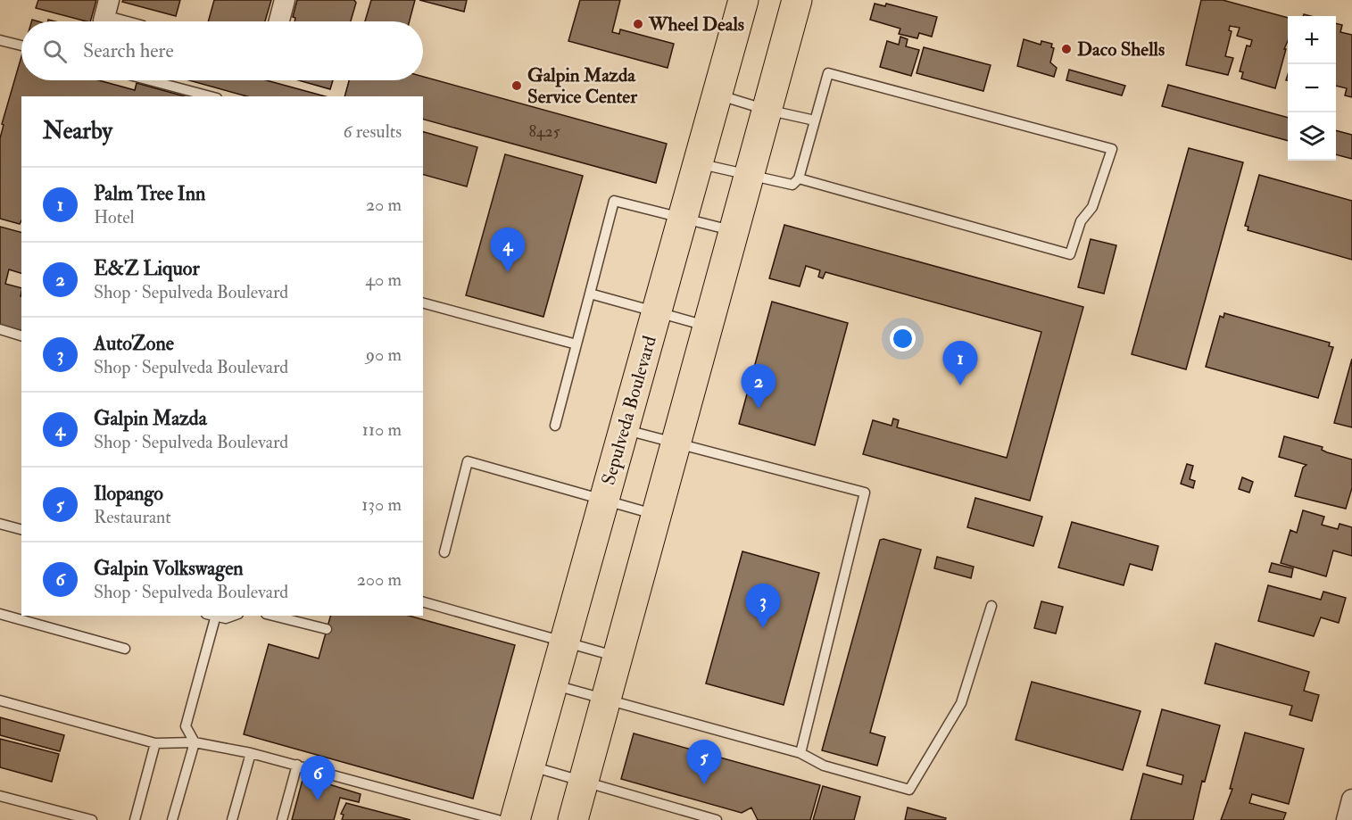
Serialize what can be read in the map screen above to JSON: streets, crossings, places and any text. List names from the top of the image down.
{
  "streets": {
    "main road": ["Sepulveda Boulevard"]
  },
  "places": ["Wheel Deals", "Daco Shells", "Galpin Mazda Service Center"],
  "house_numbers": ["8425"],
  "page": {
    "map_buttons": ["+", "−"],
    "search": "Search here",
    "heading": ["Nearby", "6 results"],
    "list": [
      {
        "mark": "1",
        "name": "Palm Tree Inn",
        "note": "Hotel",
        "value": "20 m"
      },
      {
        "mark": "2",
        "name": "E&Z Liquor",
        "note": "Shop · Sepulveda Boulevard",
        "value": "40 m"
      },
      {
        "mark": "3",
        "name": "AutoZone",
        "note": "Shop · Sepulveda Boulevard",
        "value": "90 m"
      },
      {
        "mark": "4",
        "name": "Galpin Mazda",
        "note": "Shop · Sepulveda Boulevard",
        "value": "110 m"
      },
      {
        "mark": "5",
        "name": "Ilopango",
        "note": "Restaurant",
        "value": "130 m"
      },
      {
        "mark": "6",
        "name": "Galpin Volkswagen",
        "note": "Shop · Sepulveda Boulevard",
        "value": "200 m"
      }
    ],
    "pins": [
      "4",
      "1",
      "2",
      "3",
      "5",
      "6"
    ]
  }
}
